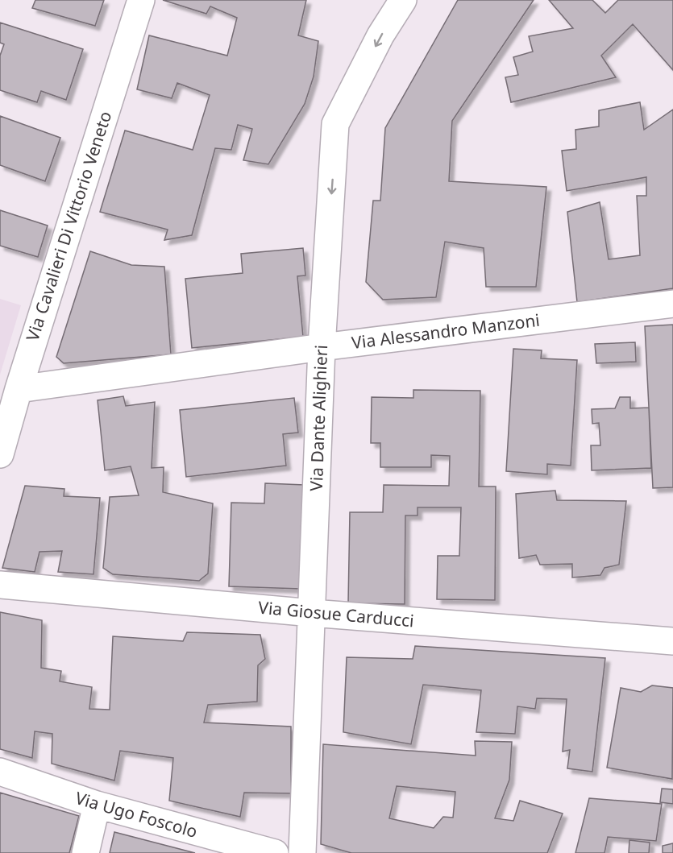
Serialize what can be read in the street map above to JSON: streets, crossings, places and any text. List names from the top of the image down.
{
  "streets": {
    "street": [
      "Via Cavalieri Di Vittorio Veneto",
      "Via Alessandro Manzoni",
      "Via Dante Alighieri",
      "Via Giosue Carducci",
      "Via Ugo Foscolo"
    ]
  },
  "crossings": [
    ["Via Cavalieri Di Vittorio Veneto", "Via Alessandro Manzoni"],
    ["Via Alessandro Manzoni", "Via Dante Alighieri"],
    ["Via Dante Alighieri", "Via Giosue Carducci"]
  ],
  "one_way": ["Via Dante Alighieri"]
}
